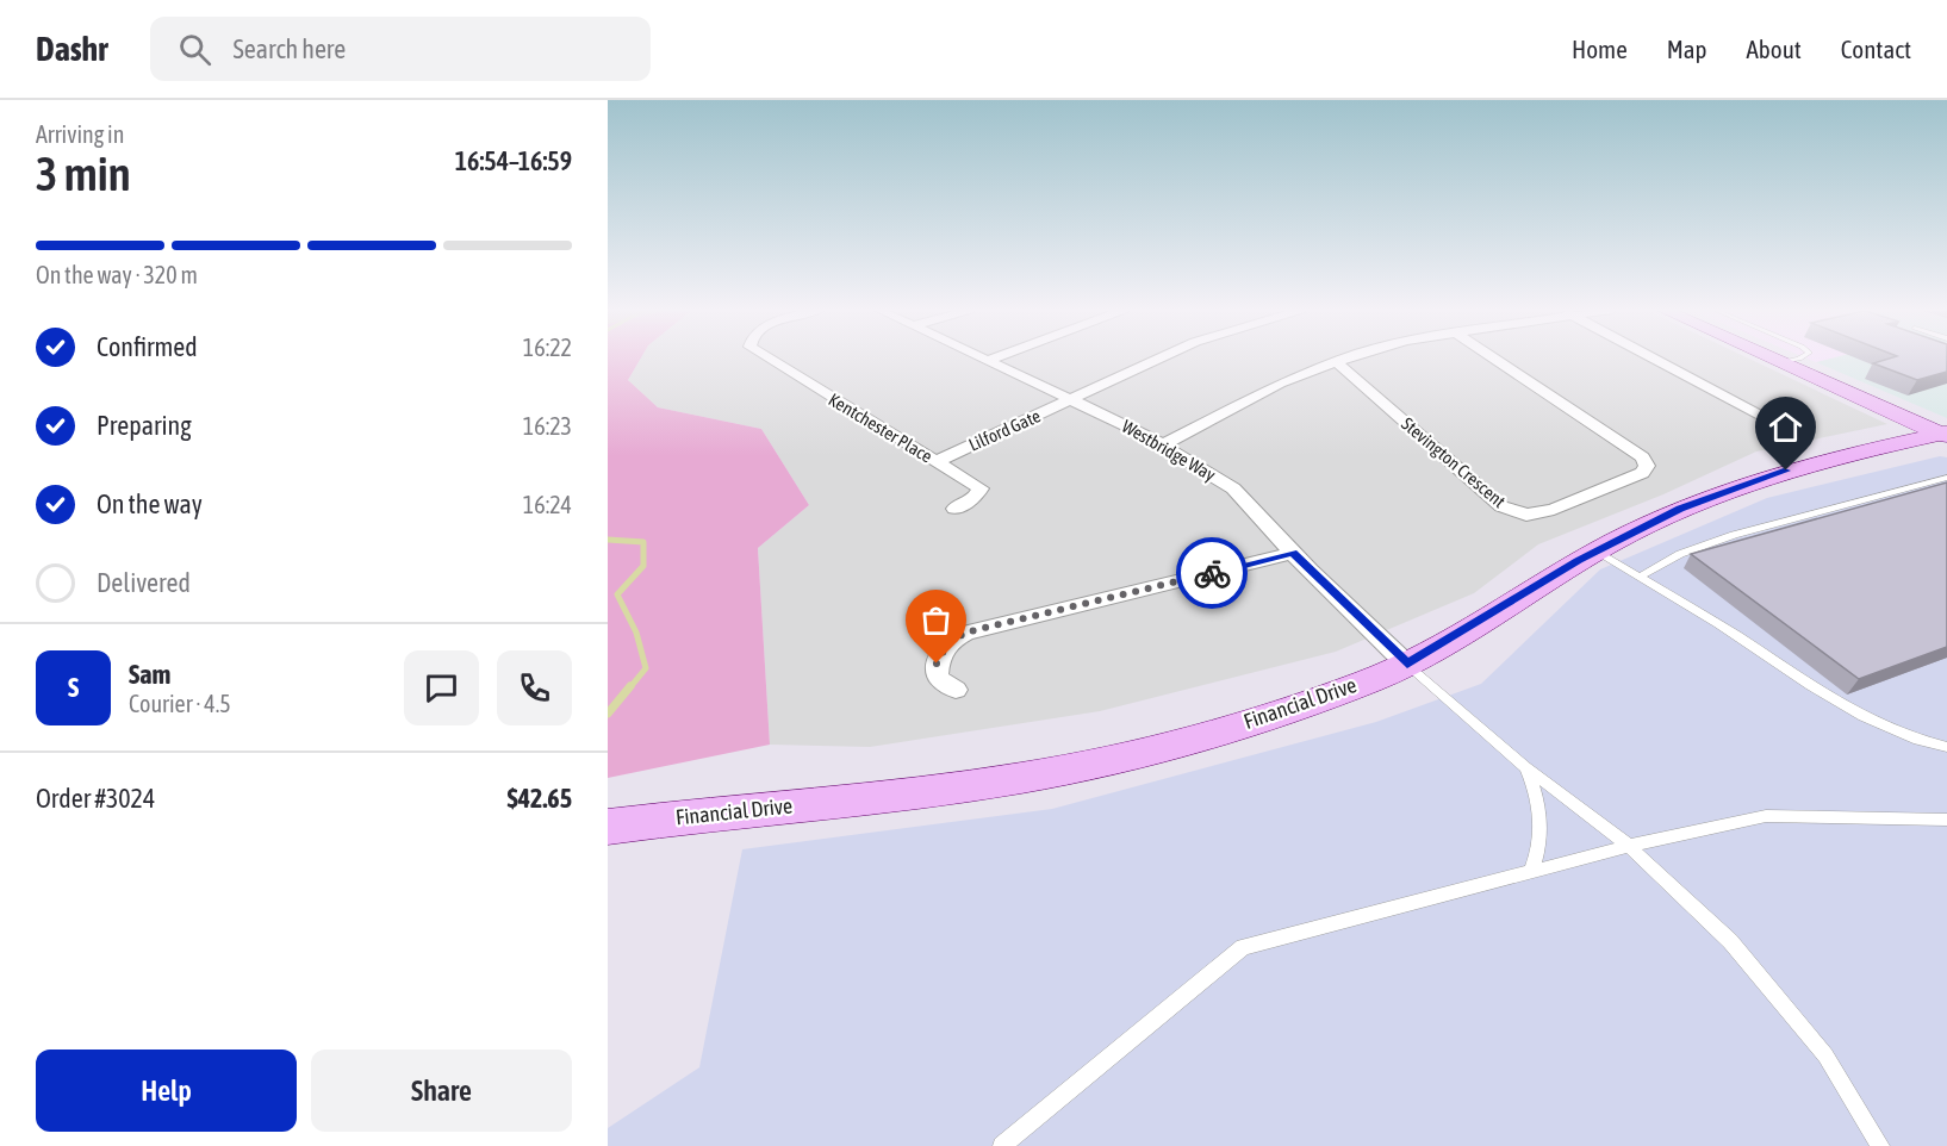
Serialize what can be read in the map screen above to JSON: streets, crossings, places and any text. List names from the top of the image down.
{
  "streets": {
    "street": [
      "Kentchester Place",
      "Lilford Gate",
      "Westbridge Way",
      "Stevington Crescent",
      "Financial Drive"
    ]
  },
  "crossings": [
    ["Kentchester Place", "Lilford Gate"],
    ["Lilford Gate", "Westbridge Way"],
    ["Westbridge Way", "Financial Drive"]
  ],
  "page": {
    "header": "Dashr",
    "search": "Search here",
    "nav": [
      "Home",
      "Map",
      "About",
      "Contact"
    ],
    "heading": ["3 min", "Arriving in", "16:54–16:59"],
    "panel": [
      "Sam",
      "Courier · 4.5",
      "Order #3024",
      "$42.65"
    ],
    "bar": "On the way · 320 m",
    "list": [
      ["Confirmed", "16:22"],
      ["Preparing", "16:23"],
      ["On the way", "16:24"],
      "Delivered"
    ],
    "round": "S",
    "buttons": ["Help", "Share"]
  }
}
